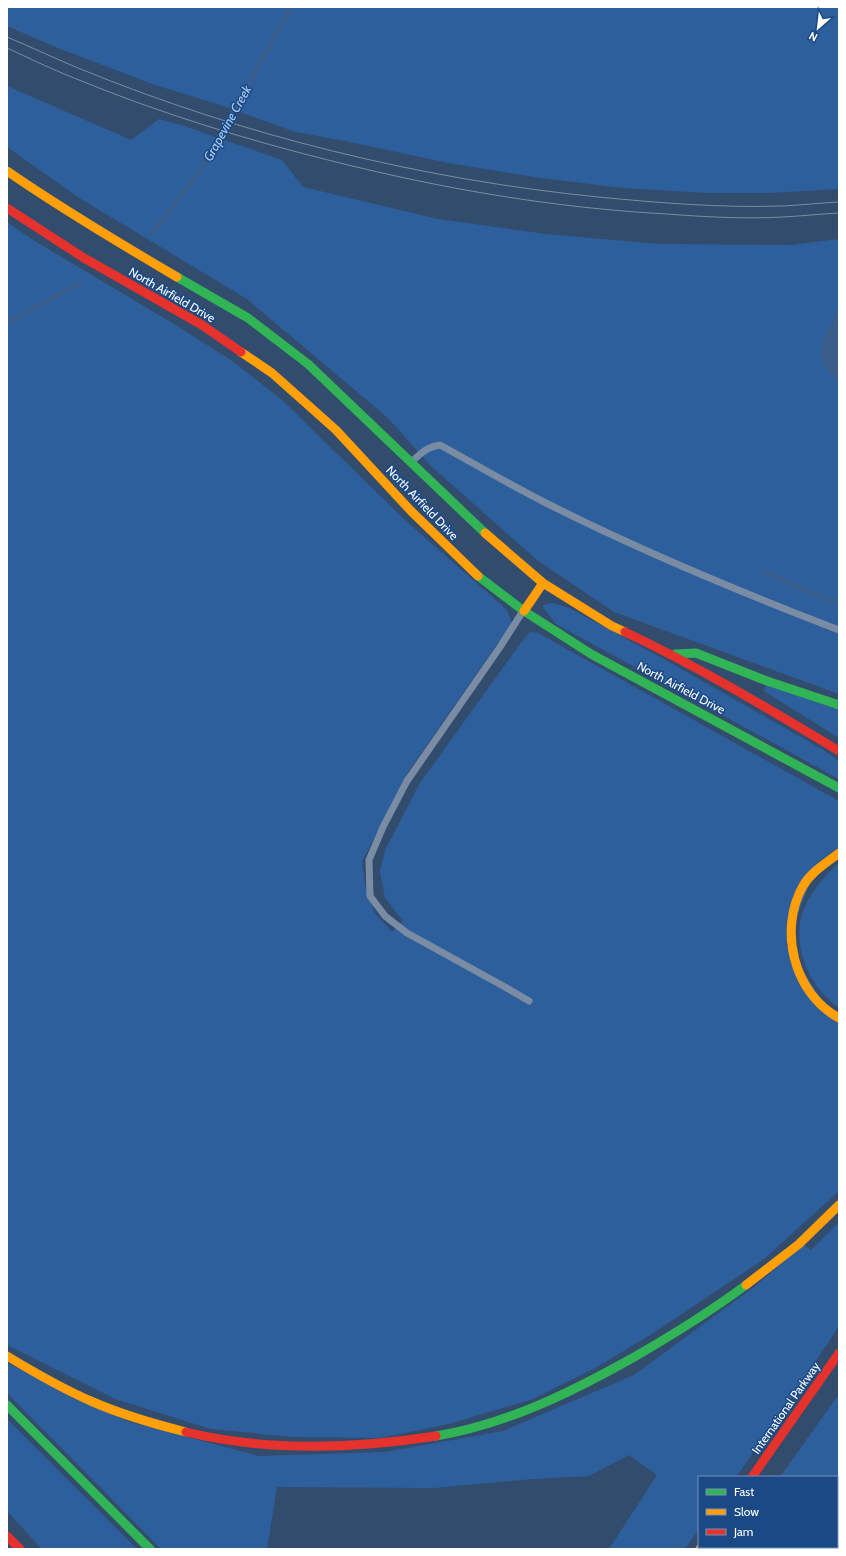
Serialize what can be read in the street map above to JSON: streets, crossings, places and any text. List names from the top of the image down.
{
  "streets": {
    "main road": ["North Airfield Drive", "International Parkway"]
  },
  "water": ["Grapevine Creek"],
  "legend": ["Fast", "Slow", "Jam"],
  "north": "bottom left"
}
